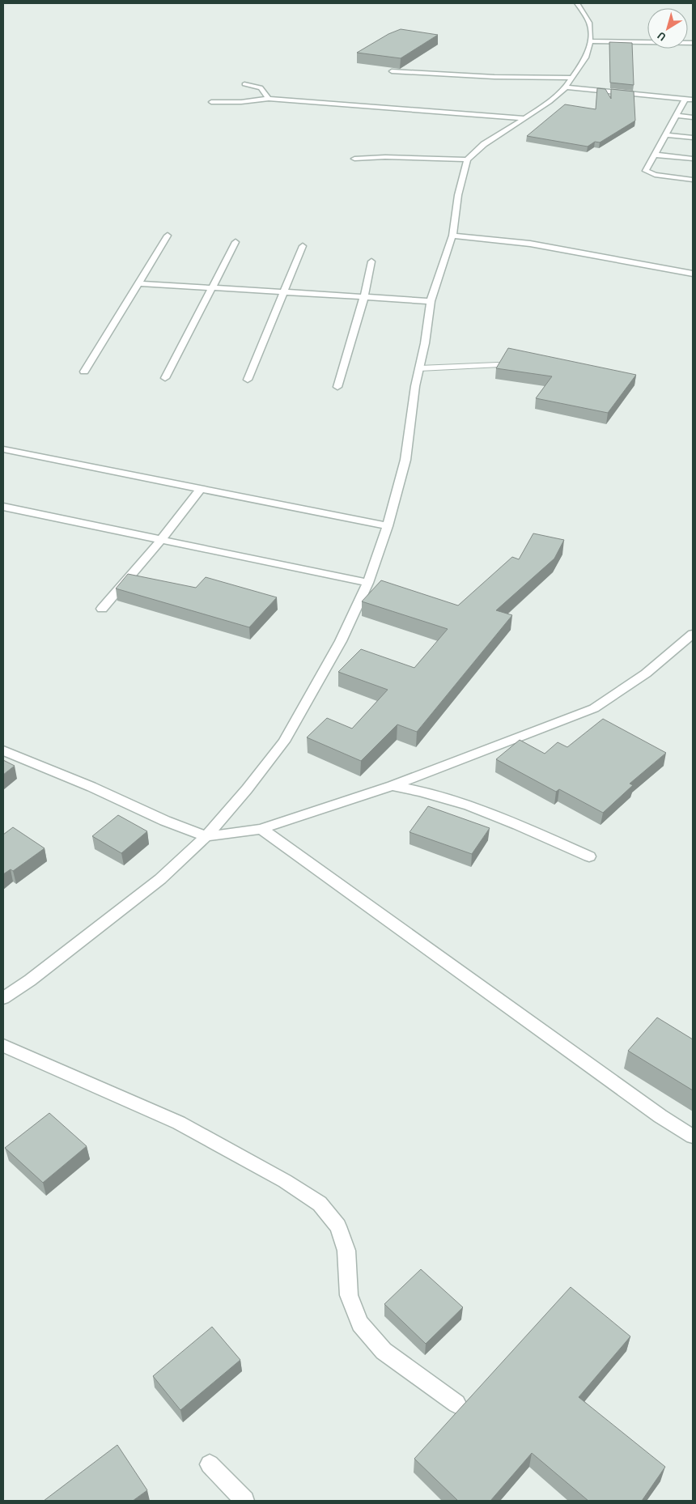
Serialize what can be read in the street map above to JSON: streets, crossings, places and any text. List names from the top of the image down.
{
  "north": "bottom left"
}
